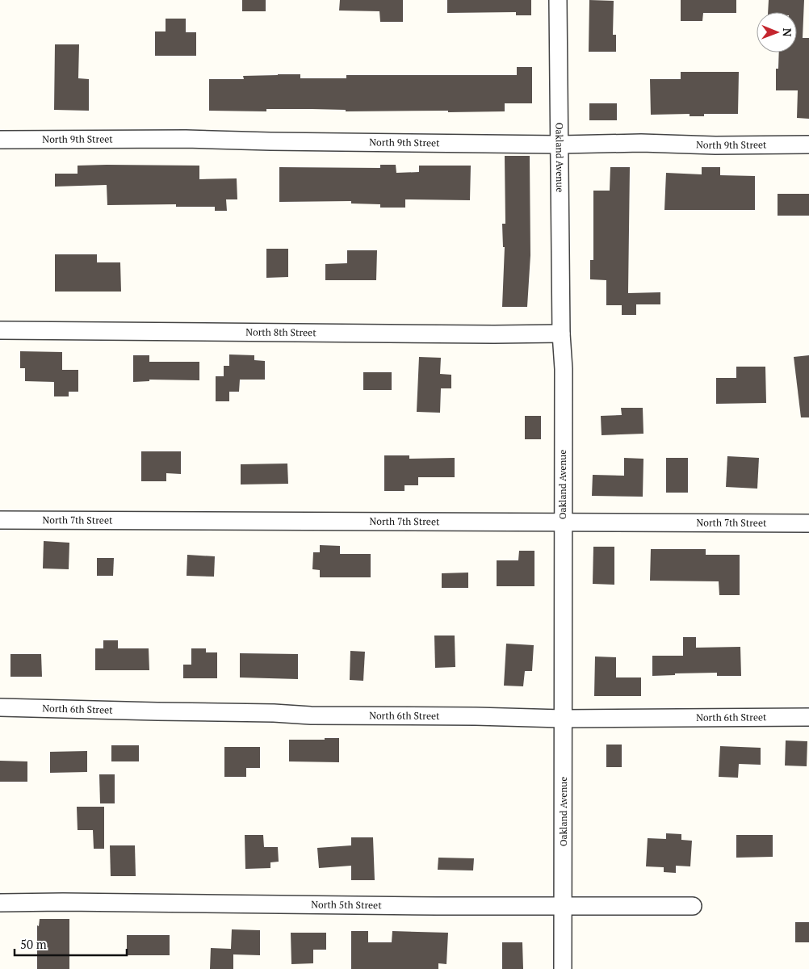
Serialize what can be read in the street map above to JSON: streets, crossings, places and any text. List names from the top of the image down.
{
  "streets": {
    "street": [
      "North 9th Street",
      "Oakland Avenue",
      "North 8th Street",
      "North 7th Street",
      "North 6th Street",
      "North 5th Street"
    ]
  },
  "crossings": [
    ["North 9th Street", "Oakland Avenue"],
    ["Oakland Avenue", "North 8th Street"],
    ["Oakland Avenue", "North 7th Street"],
    ["Oakland Avenue", "North 6th Street"],
    ["Oakland Avenue", "North 5th Street"]
  ],
  "scale_bar": "50 m",
  "north": "right"
}
